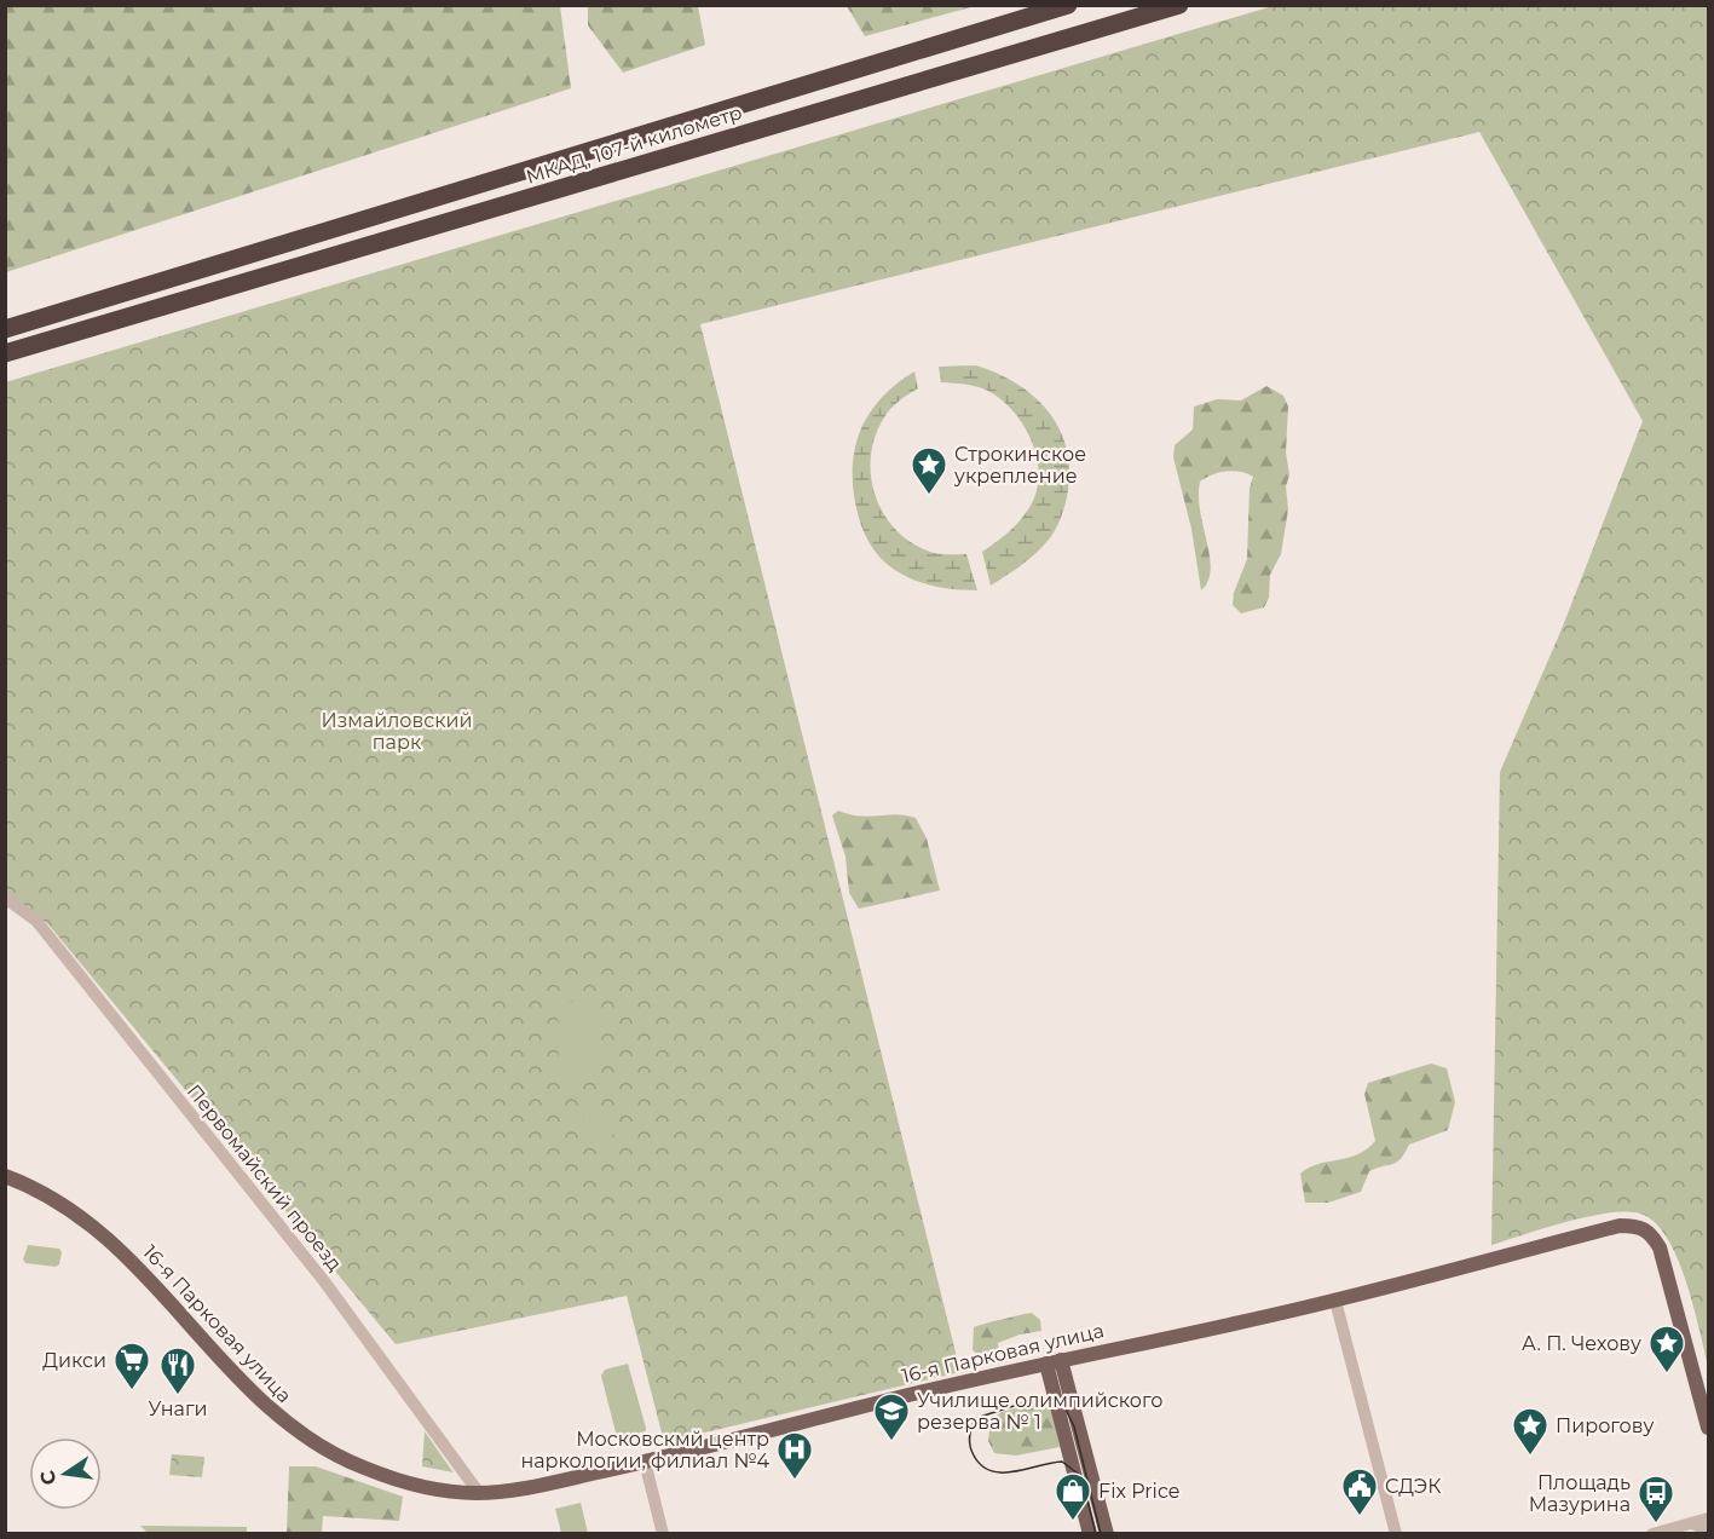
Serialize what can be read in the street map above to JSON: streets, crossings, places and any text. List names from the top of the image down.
{
  "streets": {
    "highway": ["МКАД, 107-й километр"],
    "main road": ["16-я Парковая улица"],
    "street": ["Первомайский проезд"]
  },
  "crossings": [
    ["Первомайский проезд", "16-я Парковая улица"]
  ],
  "parks": ["Измайловский парк"],
  "places": {
    "place": ["Строкинское укрепление", "А. П. Чехову", "Пирогову"],
    "supermarket": ["Дикси"],
    "restaurant": ["Унаги"],
    "school or university": ["Училище олимпийского резерва № 1"],
    "hospital": ["Московскмй центр наркологии, филиал №4"],
    "public building": ["СДЭК"],
    "shop": ["Fix Price"],
    "bus stop": ["Площадь Мазурина"]
  },
  "north": "left"
}
